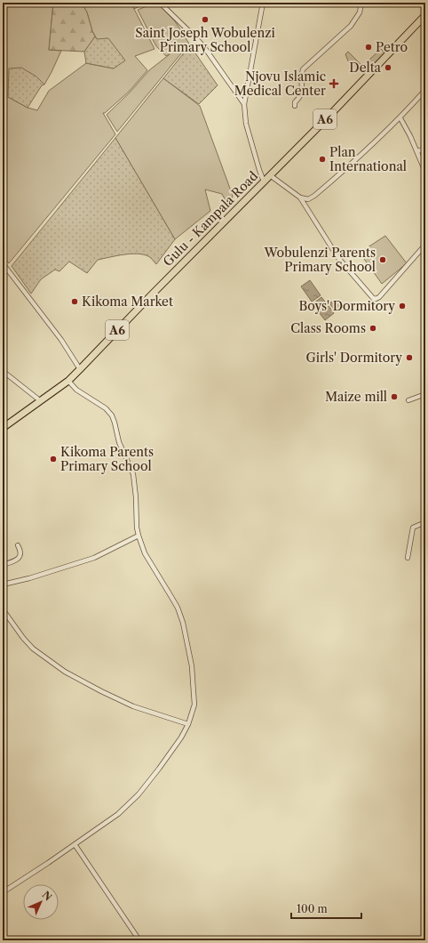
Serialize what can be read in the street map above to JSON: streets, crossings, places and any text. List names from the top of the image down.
{
  "streets": {
    "main road": ["A6", "Gulu - Kampala Road"]
  },
  "places": {
    "other": [
      "Saint Joseph Wobulenzi Primary School",
      "Petro",
      "Delta",
      "Plan International",
      "Wobulenzi Parents Primary School",
      "Kikoma Market",
      "Boys' Dormitory",
      "Class Rooms",
      "Girls' Dormitory",
      "Maize mill",
      "Kikoma Parents Primary School"
    ],
    "health": ["Njovu Islamic Medical Center"]
  },
  "scale_bar": "100 m",
  "north": "top right"
}
